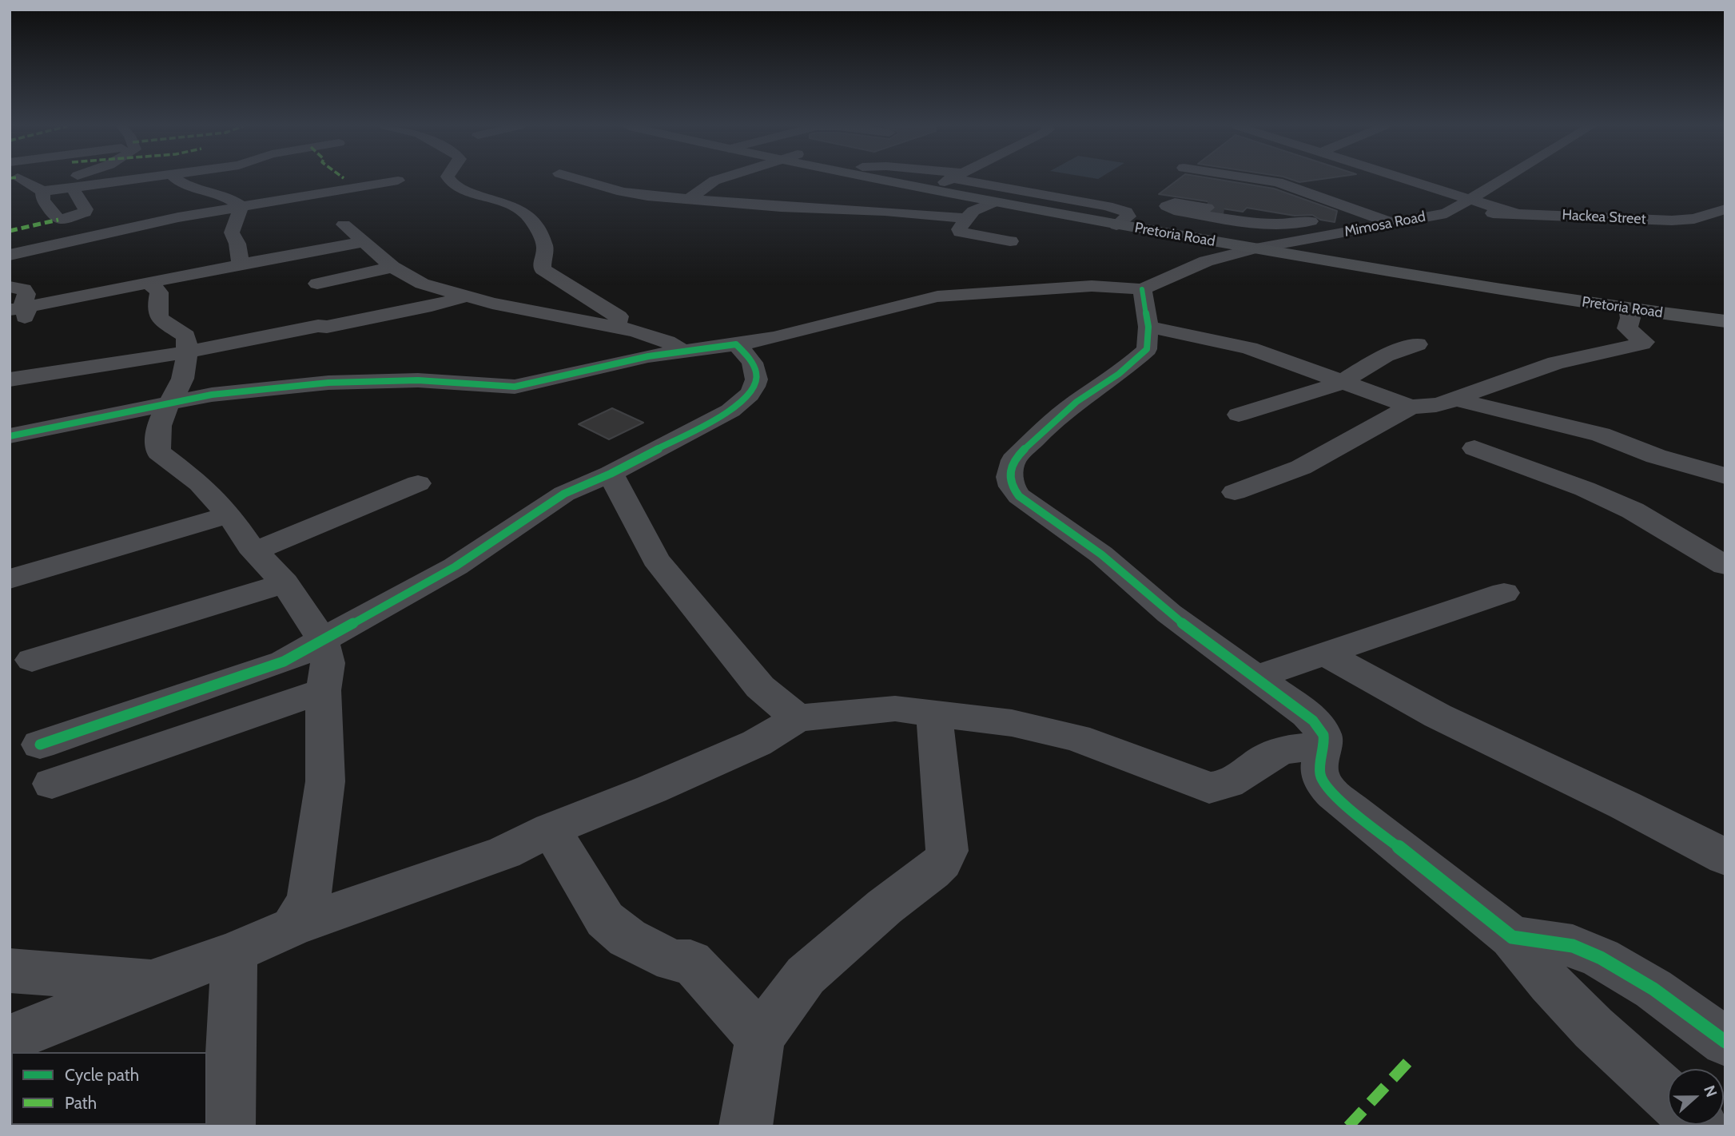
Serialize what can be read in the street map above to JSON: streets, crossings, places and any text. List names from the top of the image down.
{
  "streets": {
    "main road": ["Pretoria Road"],
    "street": ["Hackea Street", "Mimosa Road"]
  },
  "crossings": [
    ["Hackea Street", "Mimosa Road"],
    ["Mimosa Road", "Pretoria Road"]
  ],
  "legend": ["Cycle path", "Path"],
  "north": "right"
}
